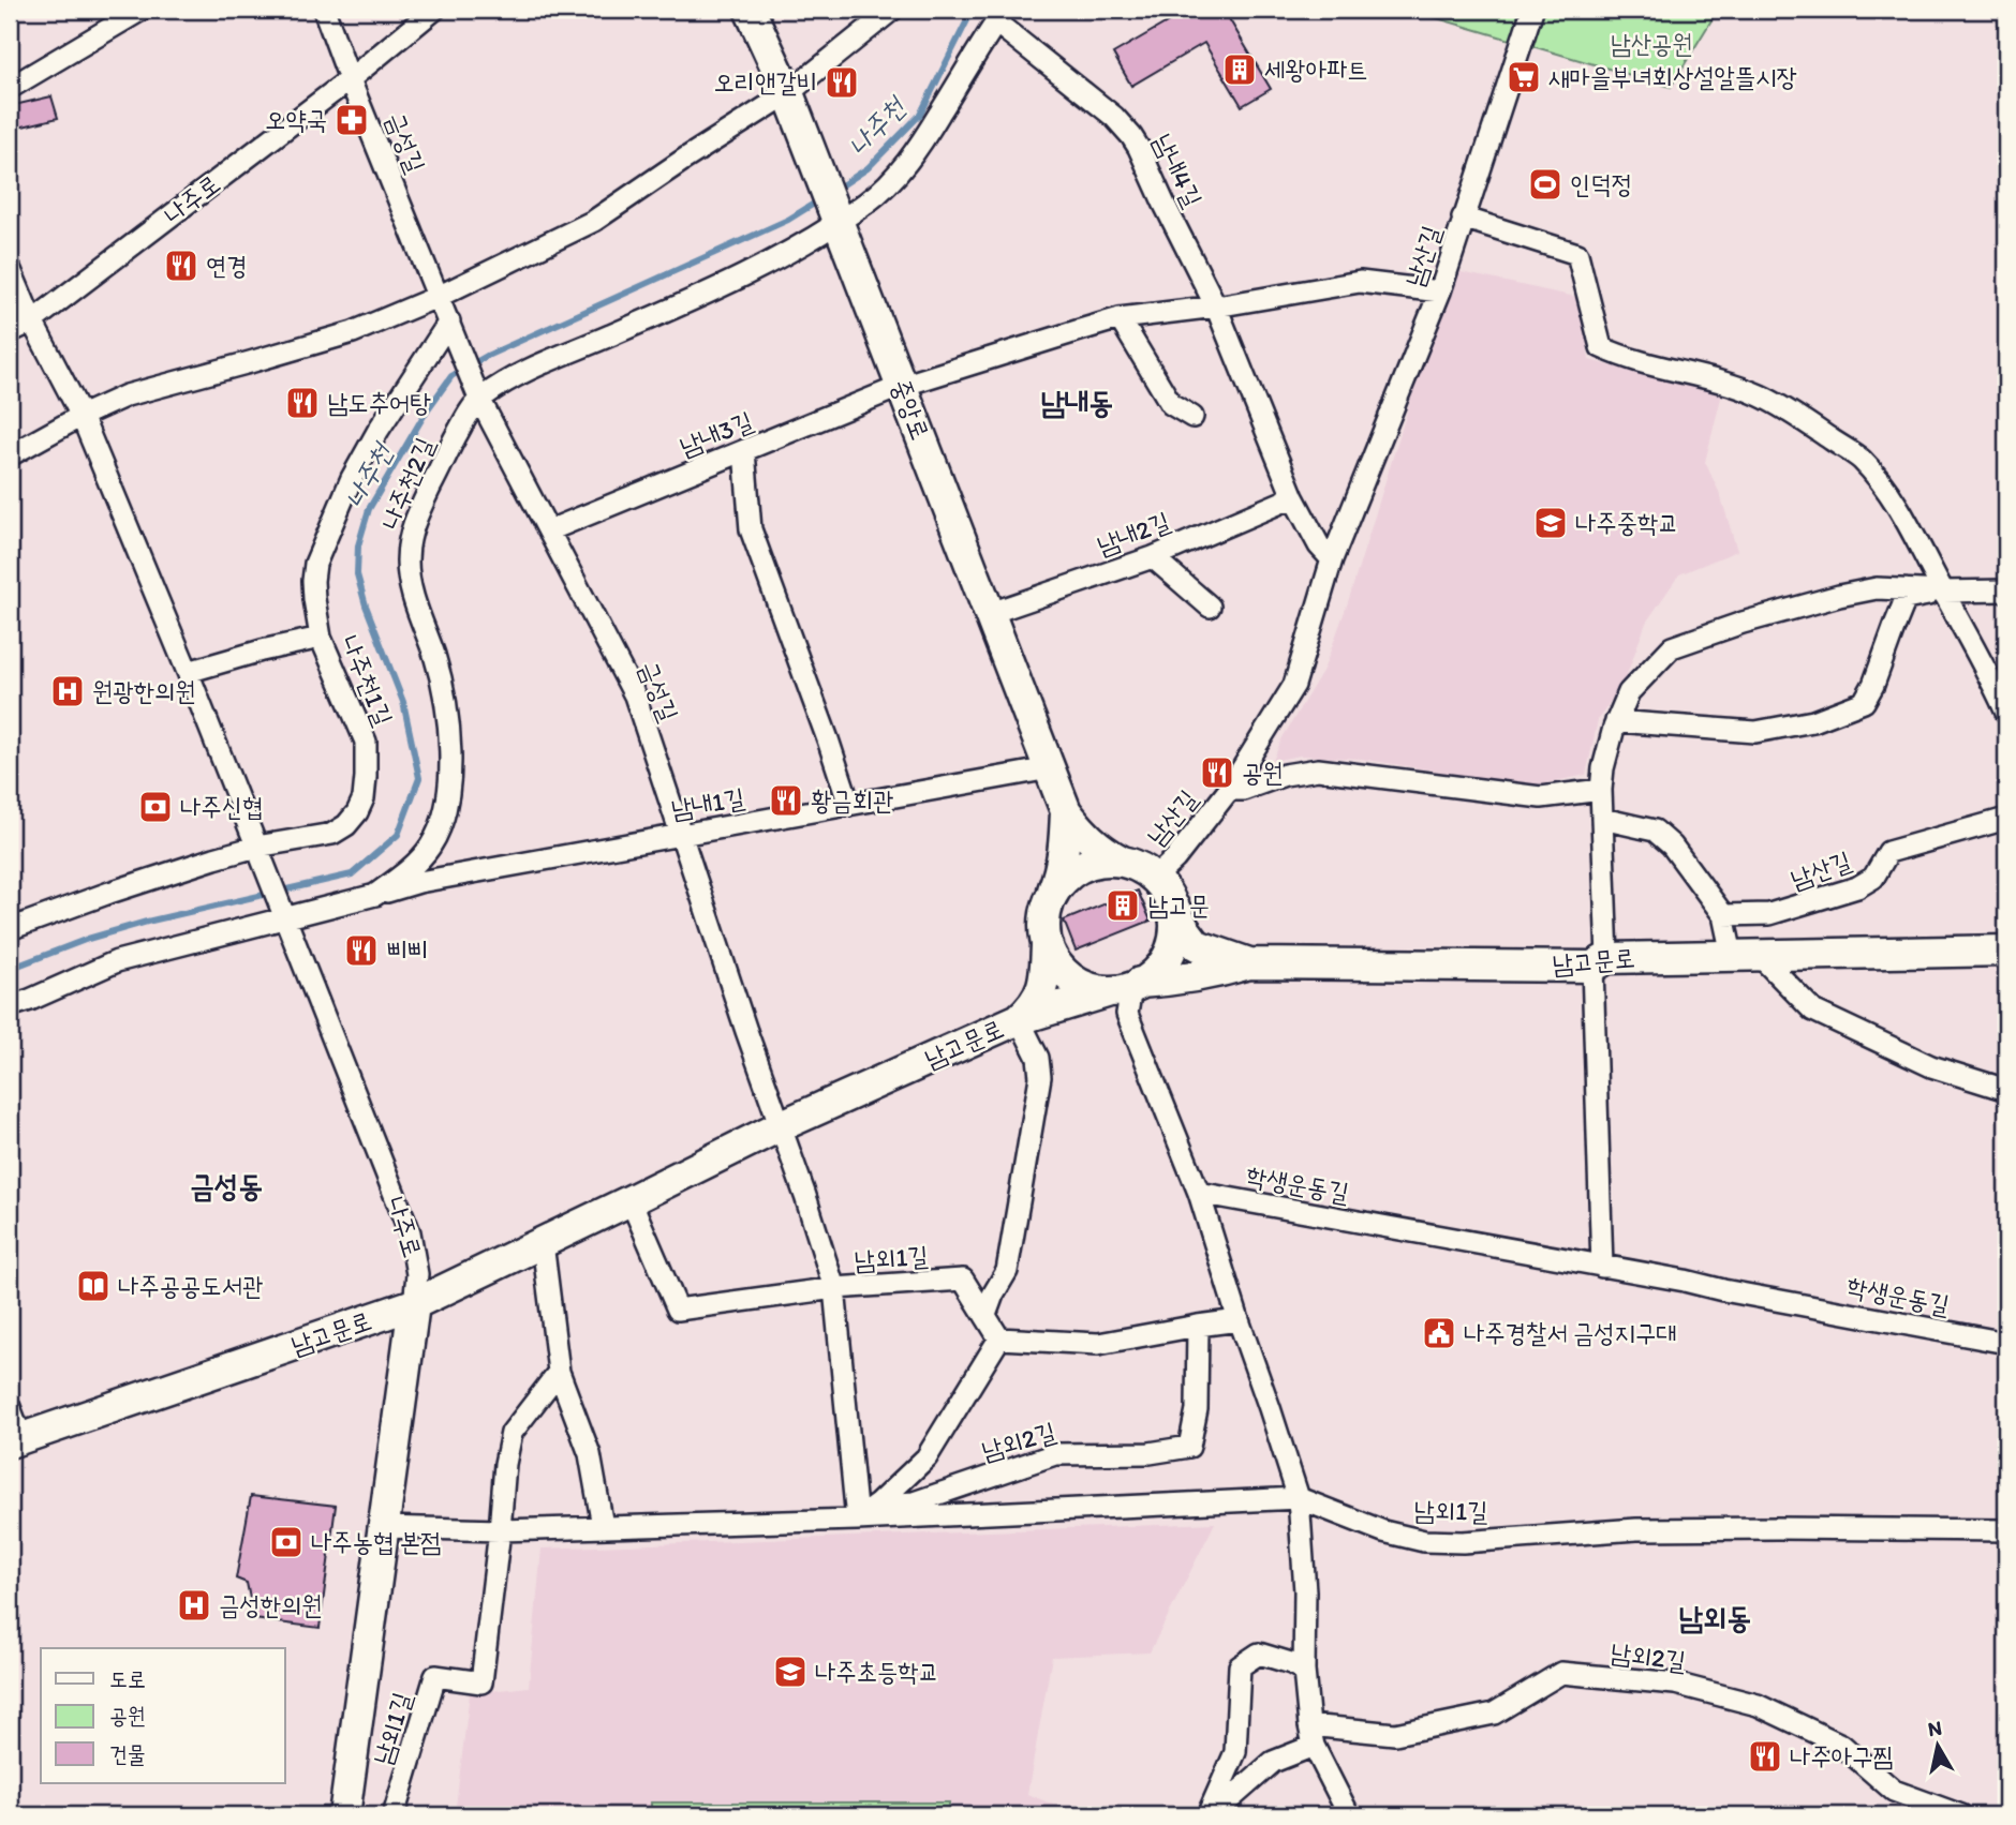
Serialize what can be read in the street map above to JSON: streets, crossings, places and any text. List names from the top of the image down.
{
  "streets": {
    "street": [
      "금성길",
      "남내4길",
      "나주로",
      "남산길",
      "중앙로",
      "남내3길",
      "나주천2길",
      "남내2길",
      "나주천1길",
      "남내1길",
      "남고문로",
      "학생운동길",
      "남외1길",
      "남외2길"
    ]
  },
  "crossings": [
    ["금성길", "나주로"],
    ["금성길", "남내3길"],
    ["금성길", "나주천2길"],
    ["금성길", "나주천1길"],
    ["금성길", "남내1길"],
    ["금성길", "남고문로"],
    ["금성길", "남외1길"],
    ["남내4길", "남산길"],
    ["남내4길", "나주천2길"],
    ["남내4길", "남내2길"],
    ["나주로", "나주천2길"],
    ["나주로", "나주천1길"],
    ["나주로", "남고문로"],
    ["나주로", "남외1길"],
    ["중앙로", "남내3길"],
    ["중앙로", "나주천2길"],
    ["중앙로", "남내2길"],
    ["중앙로", "남내1길"],
    ["나주천2길", "남내1길"],
    ["남고문로", "남외1길"]
  ],
  "districts": ["남내동", "금성동", "남외동"],
  "water": ["나주천"],
  "parks": ["남산공원"],
  "places": {
    "building": ["세왕아파트", "남고문"],
    "supermarket": ["새마을부녀회상설알뜰시장"],
    "restaurant": [
      "오리앤갈비",
      "연경",
      "남도추어탕",
      "공원",
      "황금회관",
      "삐삐",
      "나주아구찜"
    ],
    "pharmacy": ["오약국"],
    "sports": ["인덕정"],
    "school or university": ["나주중학교", "나주초등학교"],
    "hospital": ["원광한의원", "금성한의원"],
    "bank": ["나주신협", "나주농협 본점"],
    "library": ["나주공공도서관"],
    "public building": ["나주경찰서 금성지구대"]
  },
  "legend": ["도로", "공원", "건물"],
  "north": "top"
}
